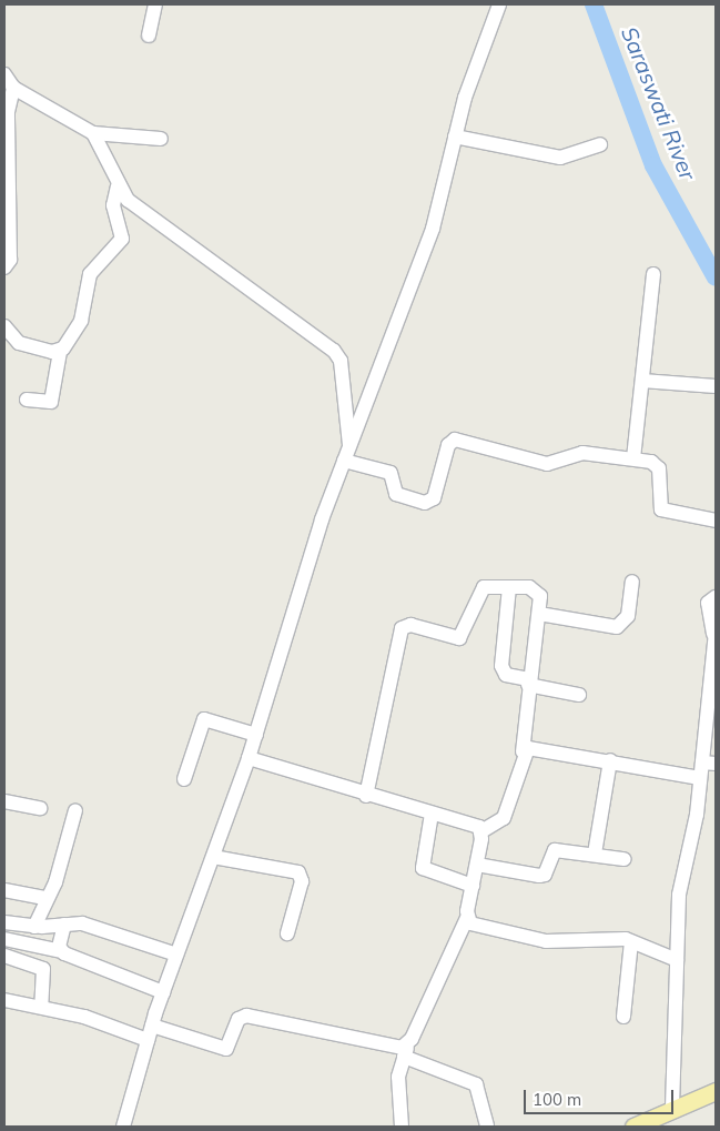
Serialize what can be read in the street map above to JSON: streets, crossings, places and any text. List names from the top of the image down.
{
  "water": ["Saraswati River"],
  "scale_bar": "100 m"
}
